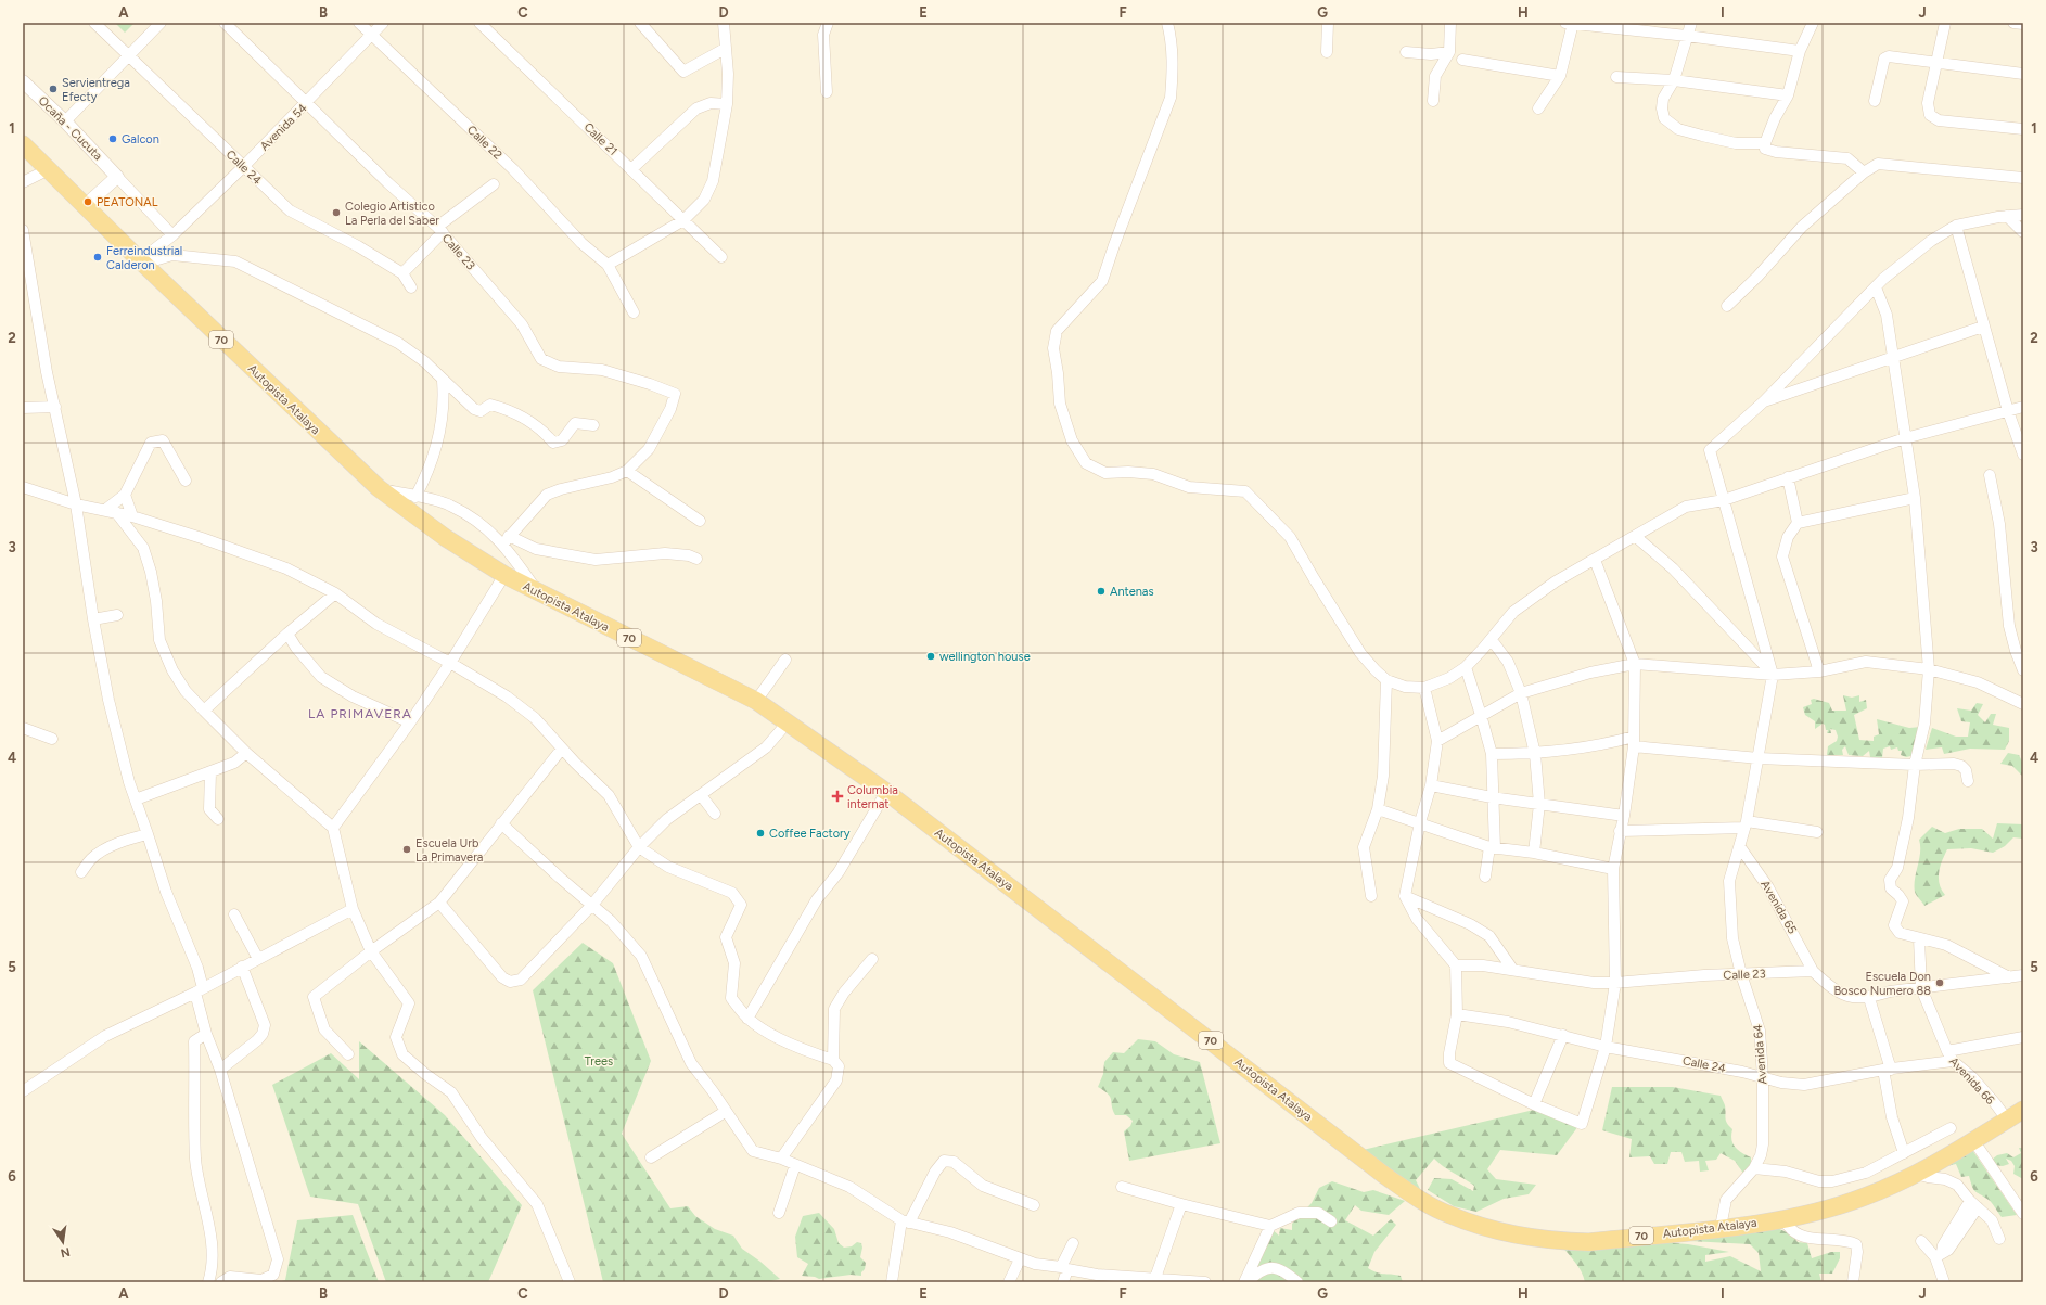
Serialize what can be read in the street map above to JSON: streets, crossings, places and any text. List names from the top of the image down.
{
  "streets": {
    "main road": ["70", "Autopista Atalaya"],
    "street": [
      "Avenida 54",
      "Ocaña - Cucuta",
      "Calle 21",
      "Calle 22",
      "Calle 24",
      "Calle 23",
      "Avenida 65",
      "Avenida 64",
      "Avenida 66"
    ]
  },
  "crossings": [
    ["Avenida 54", "Ocaña - Cucuta"],
    ["Avenida 54", "Calle 22"],
    ["Avenida 54", "Calle 24"],
    ["Avenida 54", "Calle 23"],
    ["Avenida 54", "Autopista Atalaya"],
    ["Calle 24", "Avenida 64"],
    ["Calle 24", "Avenida 66"],
    ["Calle 23", "Avenida 65"],
    ["Calle 23", "Avenida 64"],
    ["Autopista Atalaya", "Avenida 64"],
    ["Autopista Atalaya", "Avenida 66"],
    ["Avenida 65", "Avenida 64"]
  ],
  "districts": ["LA PRIMAVERA"],
  "parks": ["Trees"],
  "places": {
    "other": [
      "Servientrega Efecty",
      "Galcon",
      "PEATONAL",
      "Colegio Artistico La Perla del Saber",
      "Ferreindustrial Calderon",
      "Antenas",
      "wellington house",
      "Coffee Factory",
      "Escuela Urb La Primavera",
      "Escuela Don Bosco Numero 88"
    ],
    "health": ["Columbia internat"]
  },
  "north": "bottom",
  "grid": {
    "columns": [
      "A",
      "B",
      "C",
      "D",
      "E",
      "F",
      "G",
      "H",
      "I",
      "J"
    ],
    "rows": [
      "1",
      "2",
      "3",
      "4",
      "5",
      "6"
    ]
  }
}
